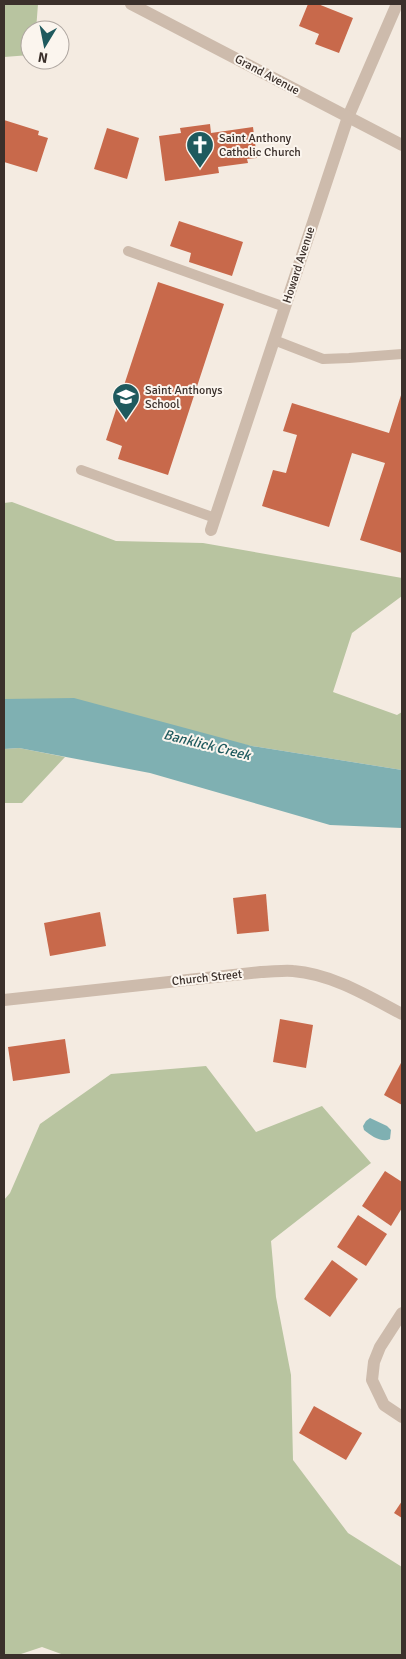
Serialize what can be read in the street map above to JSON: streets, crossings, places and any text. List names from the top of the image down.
{
  "streets": {
    "street": ["Grand Avenue", "Howard Avenue", "Church Street"]
  },
  "crossings": [
    ["Grand Avenue", "Howard Avenue"]
  ],
  "water": ["Banklick Creek"],
  "places": {
    "church": ["Saint Anthony Catholic Church"],
    "school or university": ["Saint Anthonys School"]
  },
  "north": "bottom"
}
